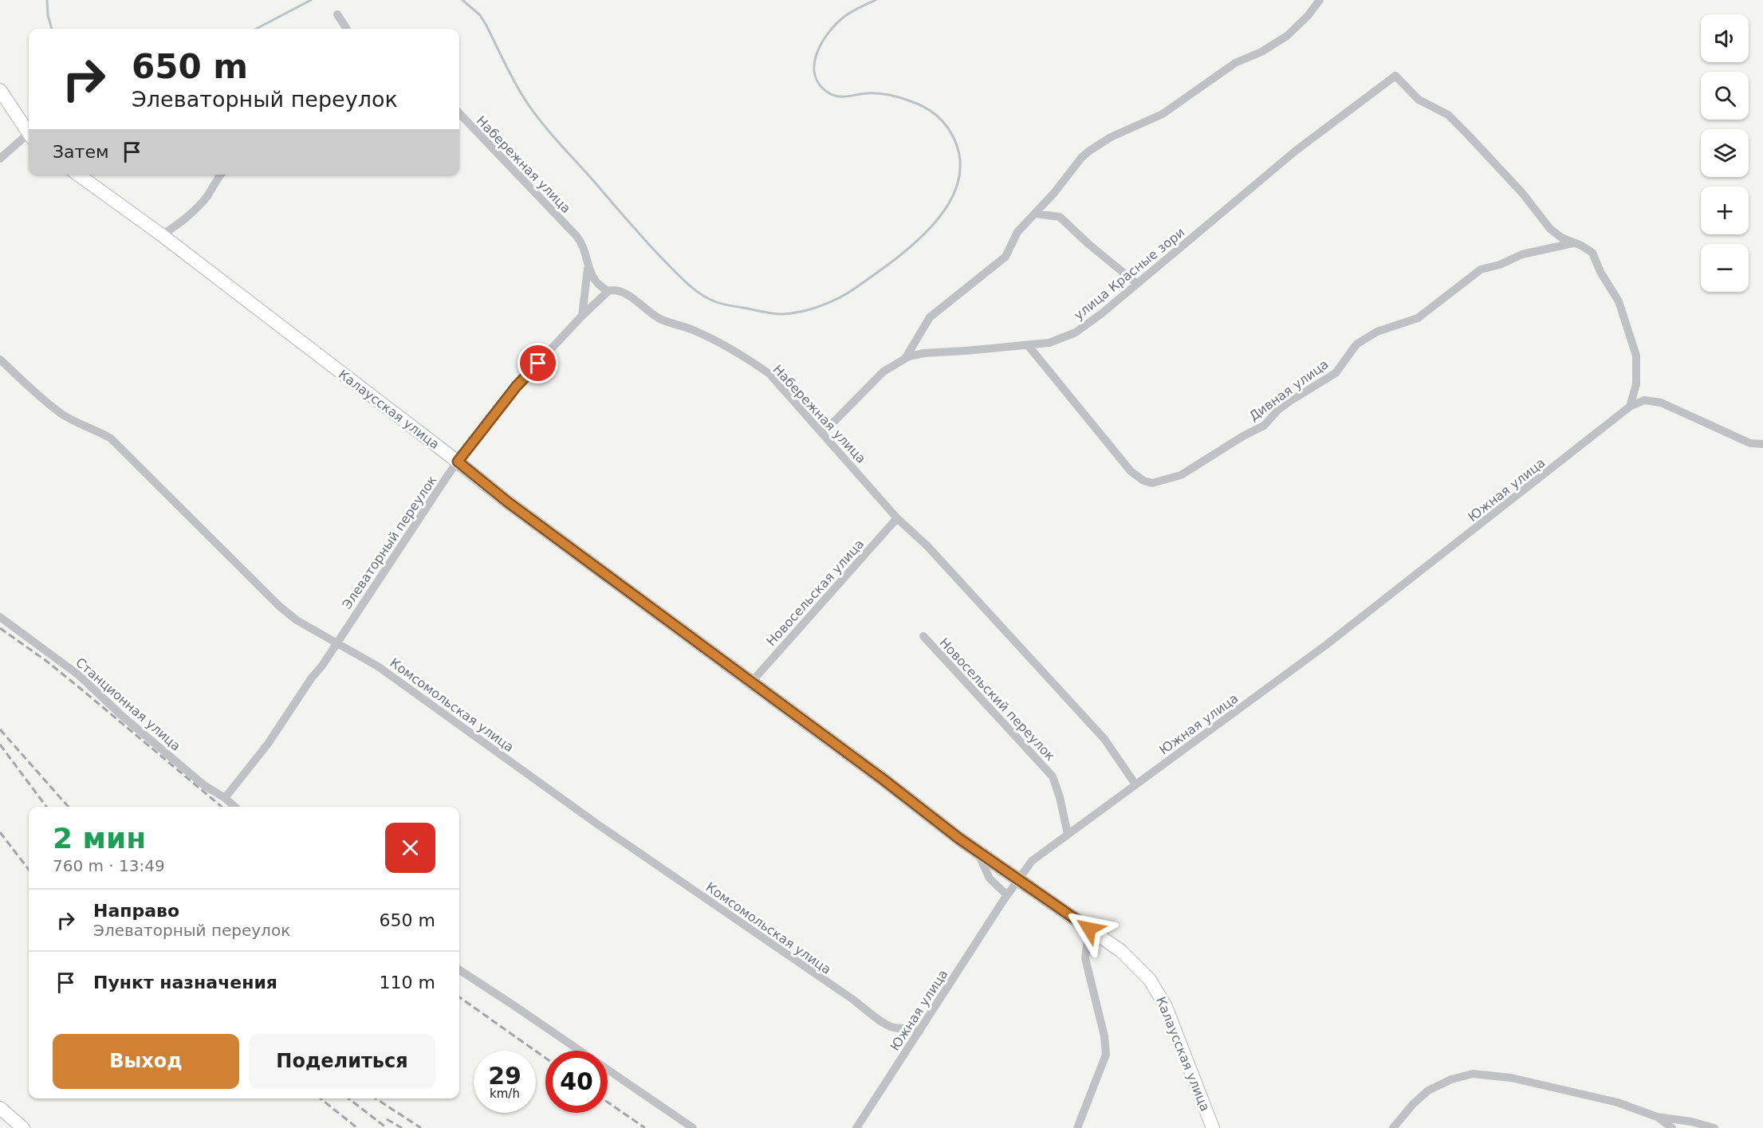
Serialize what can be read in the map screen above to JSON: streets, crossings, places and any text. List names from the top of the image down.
{
  "streets": {
    "street": [
      "Набережная улица",
      "улица Красные зори",
      "Дивная улица",
      "Калаусская улица",
      "Южная улица",
      "Элеваторный переулок",
      "Новосельская улица",
      "Новосельский переулок",
      "Станционная улица",
      "Комсомольская улица"
    ]
  },
  "crossings": [
    ["Набережная улица", "улица Красные зори"],
    ["Набережная улица", "Южная улица"],
    ["Набережная улица", "Элеваторный переулок"],
    ["Набережная улица", "Новосельская улица"],
    ["улица Красные зори", "Дивная улица"],
    ["Калаусская улица", "Южная улица"],
    ["Калаусская улица", "Элеваторный переулок"],
    ["Калаусская улица", "Новосельская улица"],
    ["Южная улица", "Новосельский переулок"],
    ["Южная улица", "Комсомольская улица"],
    ["Элеваторный переулок", "Станционная улица"],
    ["Элеваторный переулок", "Комсомольская улица"]
  ],
  "page": {
    "map_buttons": ["+", "−"],
    "turn": ["650 m", "Элеваторный переулок"],
    "then": "Затем",
    "heading": ["2 мин", "760 m · 13:49"],
    "list": [
      {
        "name": "Направо",
        "note": "Элеваторный переулок",
        "value": "650 m"
      },
      {
        "name": "Пункт назначения",
        "value": "110 m"
      }
    ],
    "buttons": ["Выход", "Поделиться"],
    "speed": "29 km/h",
    "limit": "40"
  }
}
